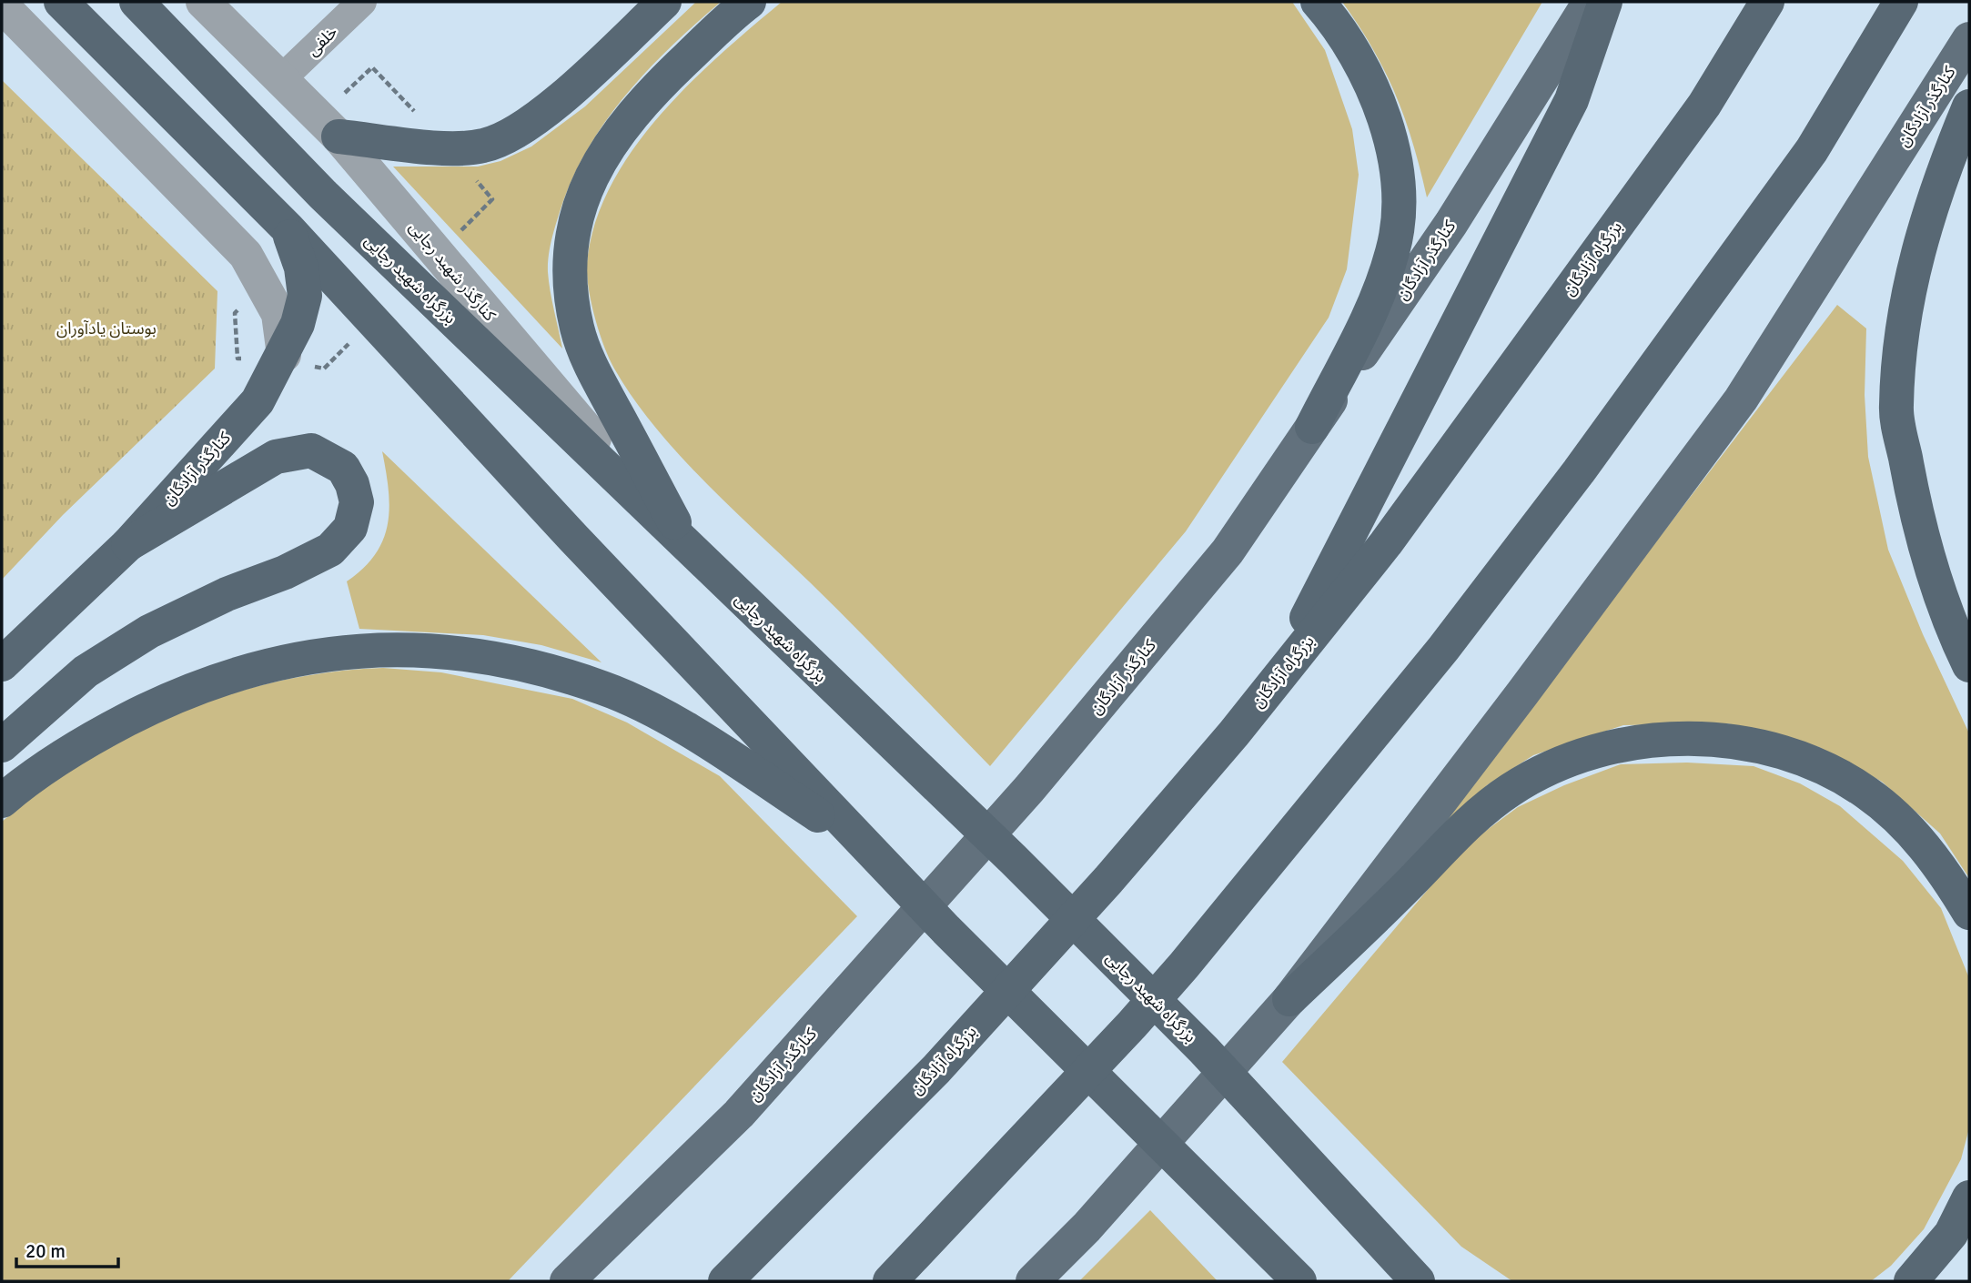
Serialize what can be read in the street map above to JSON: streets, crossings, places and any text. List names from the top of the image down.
{
  "streets": {
    "highway": ["کنارگذر آزادگان", "بزرگراه آزادگان", "بزرگراه شهید رجایی"],
    "street": ["خلفی", "کنارگذر شهید رجایی"]
  },
  "crossings": [
    ["خلفی", "کنارگذر شهید رجایی"],
    ["کنارگذر شهید رجایی", "بزرگراه شهید رجایی"]
  ],
  "parks": ["بوستان یادآوران"],
  "scale_bar": "20 m"
}
